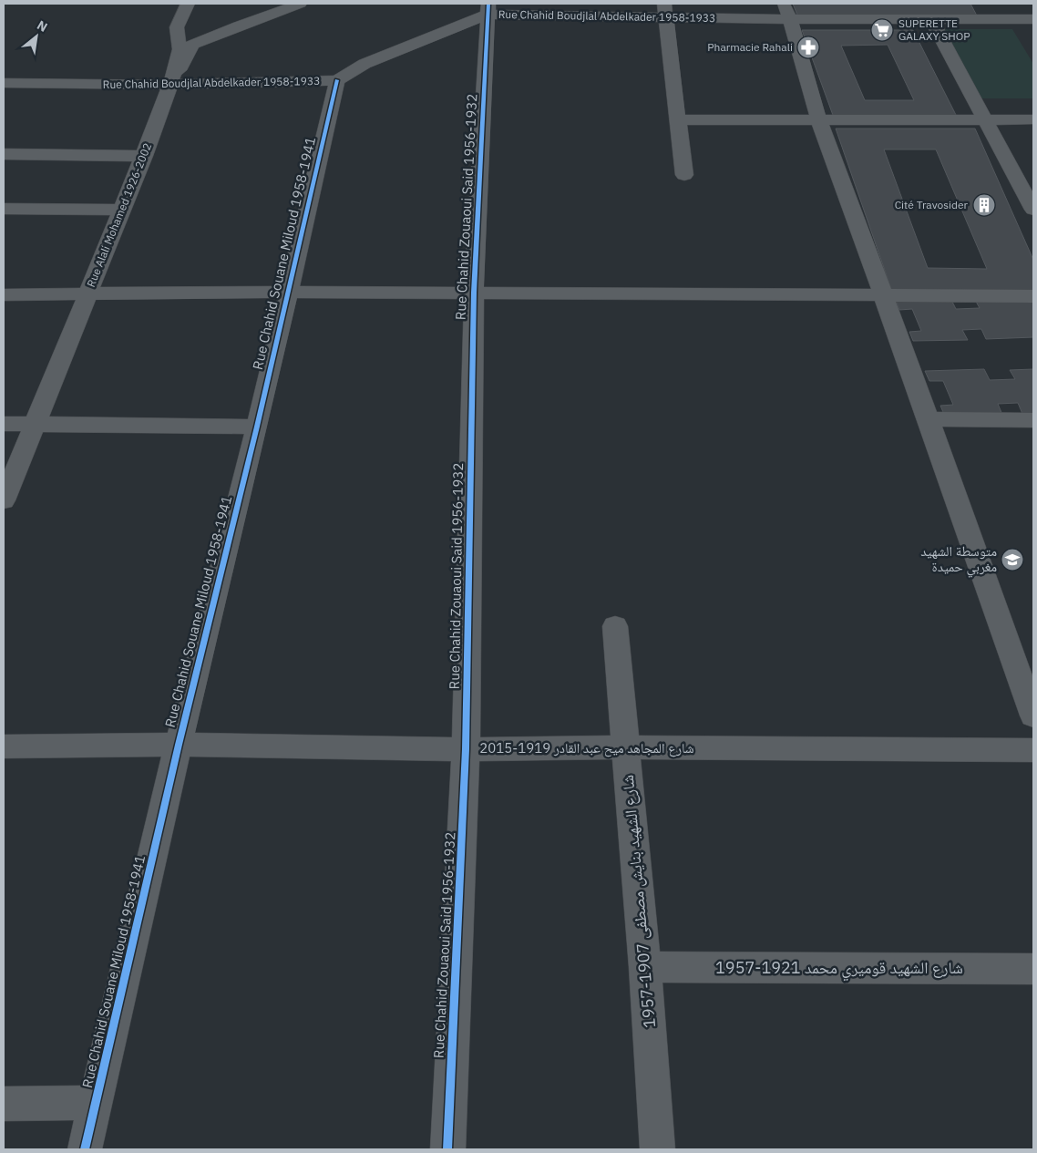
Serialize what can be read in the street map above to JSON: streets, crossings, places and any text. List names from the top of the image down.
{
  "streets": {
    "street": [
      "Rue Chahid Boudjlal Abdelkader 1958-1933",
      "Rue Chahid Zouaoui Said 1956-1932",
      "Rue Alali Mohamed 1926-2002",
      "Rue Chahid Souane Miloud 1958-1941",
      "شارع المجاهد ميح عبد القادر 1919-2015",
      "شارع الشهيد بنايش مصطفى 1907-1957",
      "شارع الشهيد قوميري محمد 1921-1957"
    ]
  },
  "crossings": [
    ["Rue Chahid Boudjlal Abdelkader 1958-1933", "Rue Chahid Zouaoui Said 1956-1932"],
    ["Rue Chahid Boudjlal Abdelkader 1958-1933", "Rue Alali Mohamed 1926-2002"],
    ["Rue Chahid Boudjlal Abdelkader 1958-1933", "Rue Chahid Souane Miloud 1958-1941"],
    ["Rue Chahid Zouaoui Said 1956-1932", "شارع المجاهد ميح عبد القادر 1919-2015"],
    ["Rue Chahid Souane Miloud 1958-1941", "شارع المجاهد ميح عبد القادر 1919-2015"],
    ["شارع المجاهد ميح عبد القادر 1919-2015", "شارع الشهيد بنايش مصطفى 1907-1957"],
    ["شارع الشهيد بنايش مصطفى 1907-1957", "شارع الشهيد قوميري محمد 1921-1957"]
  ],
  "places": {
    "supermarket": ["SUPERETTE GALAXY SHOP"],
    "pharmacy": ["Pharmacie Rahali"],
    "building": ["Cité Travosider"],
    "school or university": ["متوسطة الشهيد مغربي حميدة"]
  },
  "north": "top right"
}
